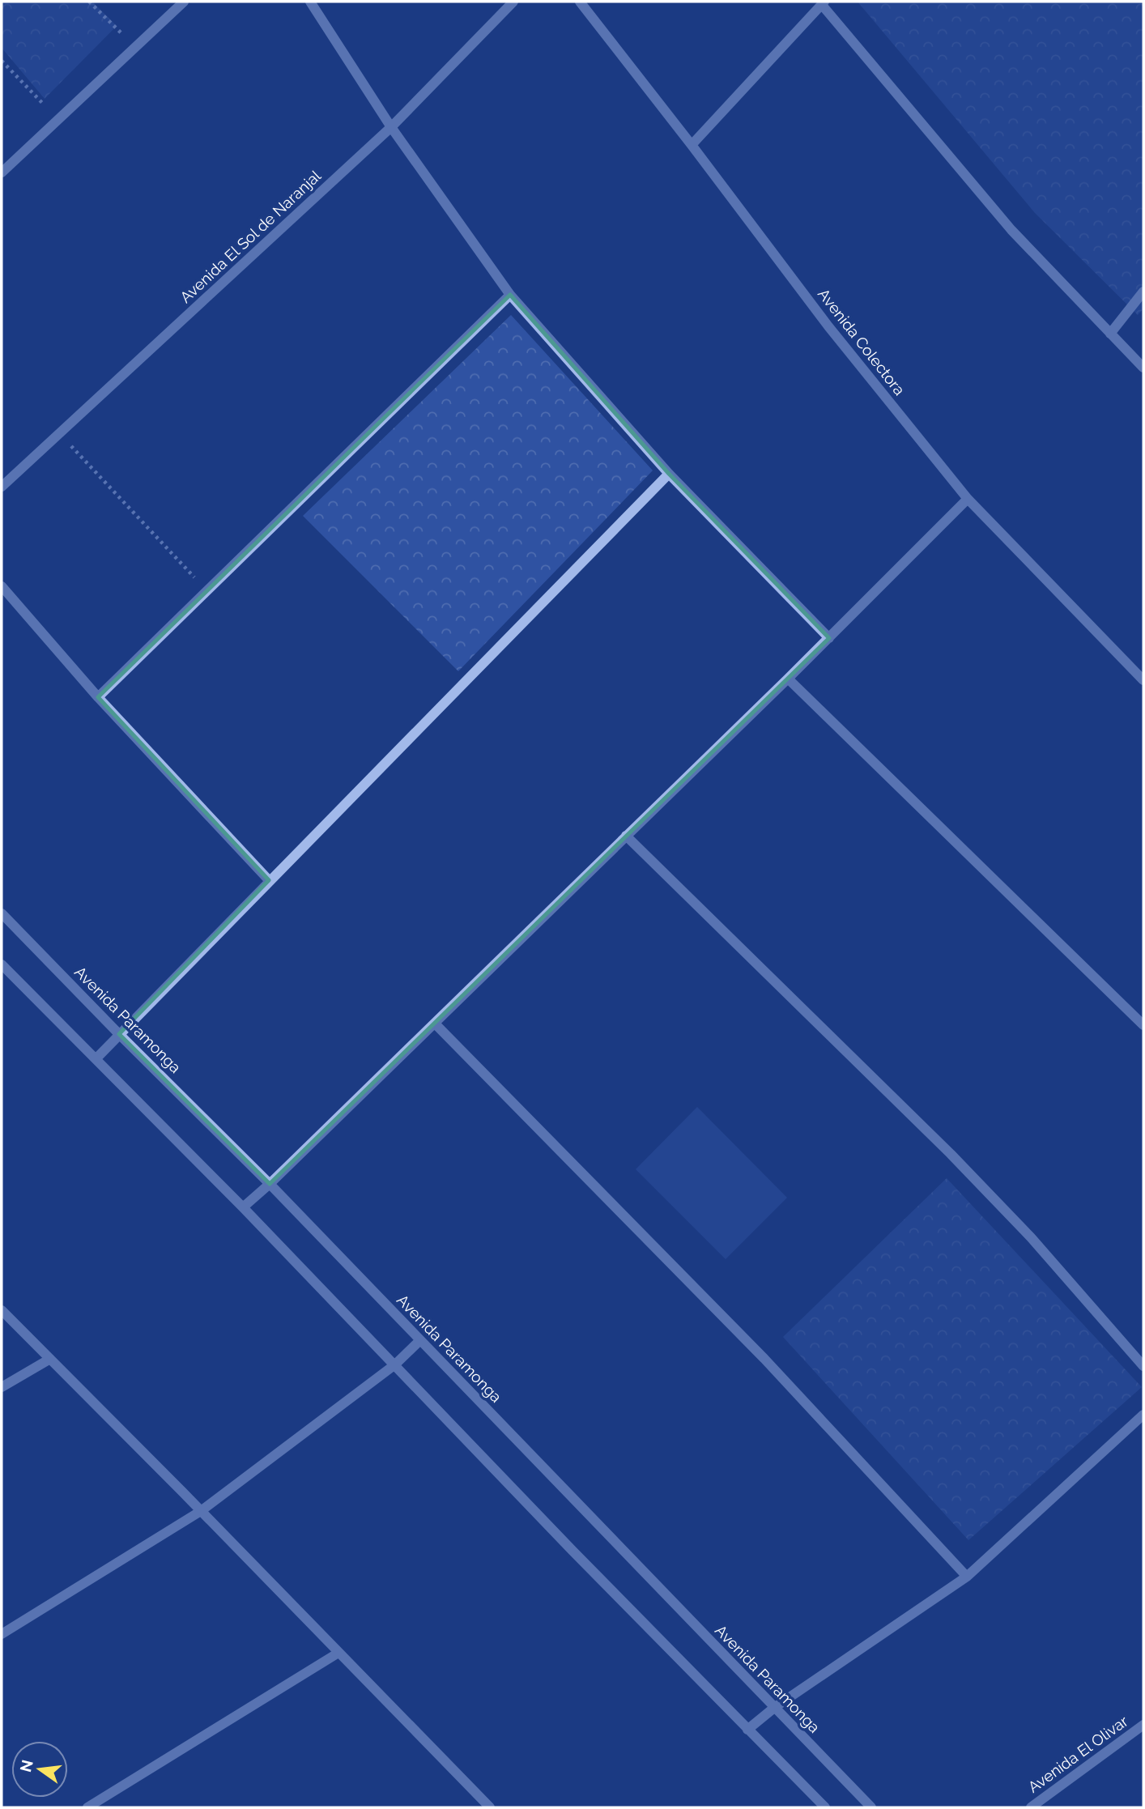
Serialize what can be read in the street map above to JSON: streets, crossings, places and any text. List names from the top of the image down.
{
  "streets": {
    "street": [
      "Avenida El Sol de Naranjal",
      "Avenida Colectora",
      "Avenida Paramonga",
      "Avenida El Olivar"
    ]
  },
  "north": "left"
}
